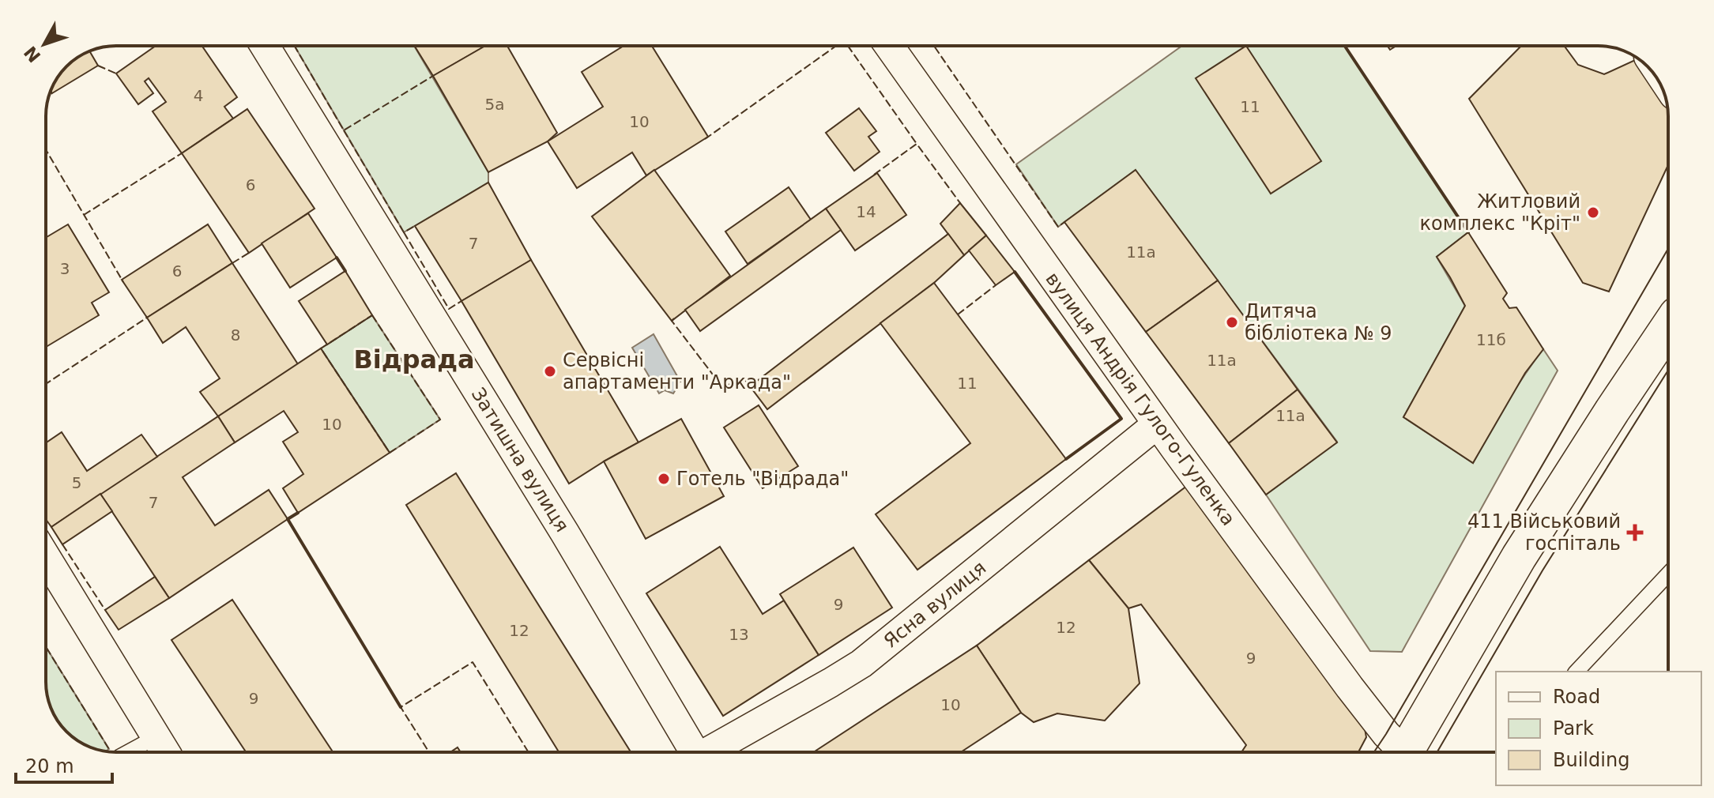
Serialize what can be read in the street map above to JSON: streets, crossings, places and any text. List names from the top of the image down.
{
  "streets": {
    "street": ["вулиця Андрія Гулого-Гуленка", "Затишна вулиця", "Ясна вулиця"]
  },
  "crossings": [
    ["вулиця Андрія Гулого-Гуленка", "Ясна вулиця"]
  ],
  "districts": ["Відрада"],
  "places": {
    "other": [
      "Житловий комплекс \"Кріт\"",
      "Дитяча бібліотека № 9",
      "Сервісні апартаменти \"Аркада\"",
      "Готель \"Відрада\""
    ],
    "health": ["411 Військовий госпіталь"]
  },
  "house_numbers": [
    "4",
    "5а",
    "11",
    "10",
    "6",
    "14",
    "7",
    "11а",
    "3",
    "6",
    "8",
    "11б",
    "11а",
    "11",
    "11а",
    "10",
    "5",
    "7",
    "9",
    "12",
    "12",
    "13",
    "9",
    "9",
    "10"
  ],
  "legend": ["Road", "Park", "Building"],
  "scale_bar": "20 m",
  "north": "bottom left"
}
